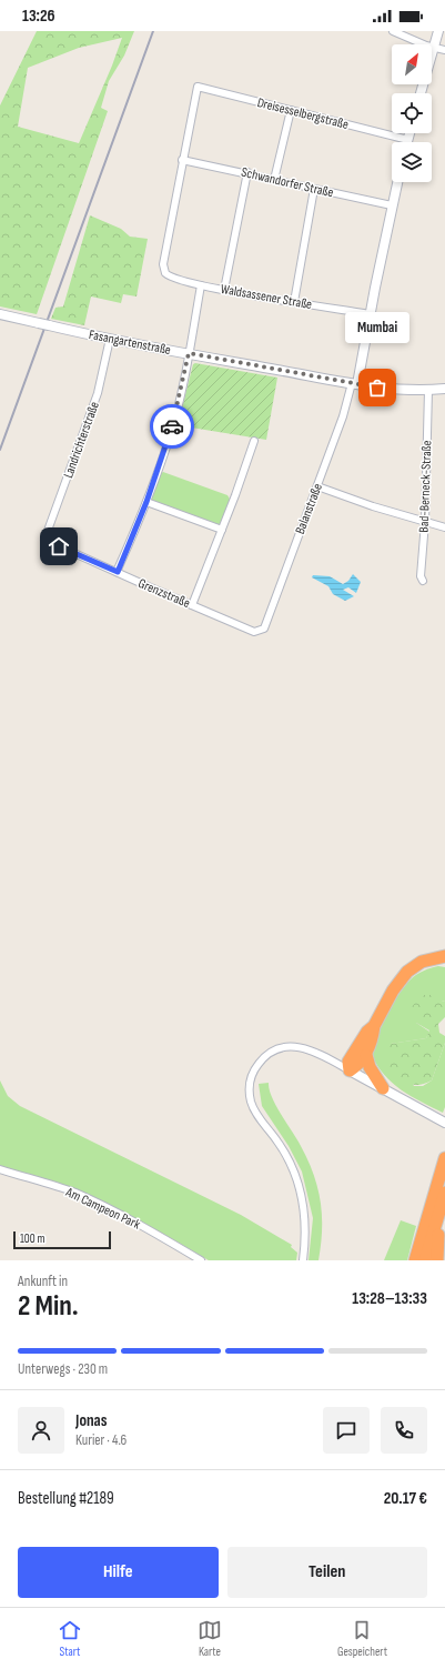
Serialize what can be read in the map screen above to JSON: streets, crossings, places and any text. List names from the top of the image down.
{
  "streets": {
    "street": [
      "Dreisesselbergstraße",
      "Schwandorfer Straße",
      "Waldsassener Straße",
      "Fasangartenstraße",
      "Landrichterstraße",
      "Bad-Berneck-Straße",
      "Balanstraße",
      "Grenzstraße",
      "Am Campeon Park"
    ]
  },
  "crossings": [
    ["Dreisesselbergstraße", "Schwandorfer Straße"],
    ["Dreisesselbergstraße", "Waldsassener Straße"],
    ["Schwandorfer Straße", "Waldsassener Straße"],
    ["Schwandorfer Straße", "Balanstraße"],
    ["Waldsassener Straße", "Balanstraße"],
    ["Fasangartenstraße", "Landrichterstraße"],
    ["Fasangartenstraße", "Bad-Berneck-Straße"],
    ["Fasangartenstraße", "Balanstraße"],
    ["Landrichterstraße", "Grenzstraße"],
    ["Balanstraße", "Grenzstraße"]
  ],
  "places": ["Mumbai"],
  "scale_bar": "100 m",
  "north": "top right",
  "page": {
    "status": "13:26",
    "bubble": "Mumbai",
    "scale": "100 m",
    "heading": ["2 Min.", "Ankunft in", "13:28–13:33"],
    "panel": [
      "Jonas",
      "Kurier · 4.6",
      "Bestellung #2189",
      "20.17 €"
    ],
    "bar": "Unterwegs · 230 m",
    "buttons": ["Hilfe", "Teilen"],
    "tabs": ["Start", "Karte", "Gespeichert"]
  }
}
